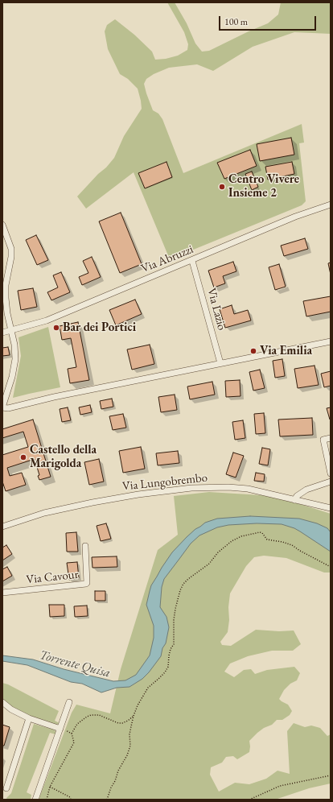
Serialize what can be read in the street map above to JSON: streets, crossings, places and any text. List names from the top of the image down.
{
  "streets": {
    "street": [
      "Via Abruzzi",
      "Via Lazio",
      "Via Lungobrembo",
      "Via Cavour"
    ]
  },
  "crossings": [
    ["Via Abruzzi", "Via Lazio"]
  ],
  "water": ["Torrente Quisa"],
  "places": [
    "Centro Vivere Insieme 2",
    "Bar dei Portici",
    "Via Emilia",
    "Castello della Marigolda"
  ],
  "scale_bar": "100 m"
}
